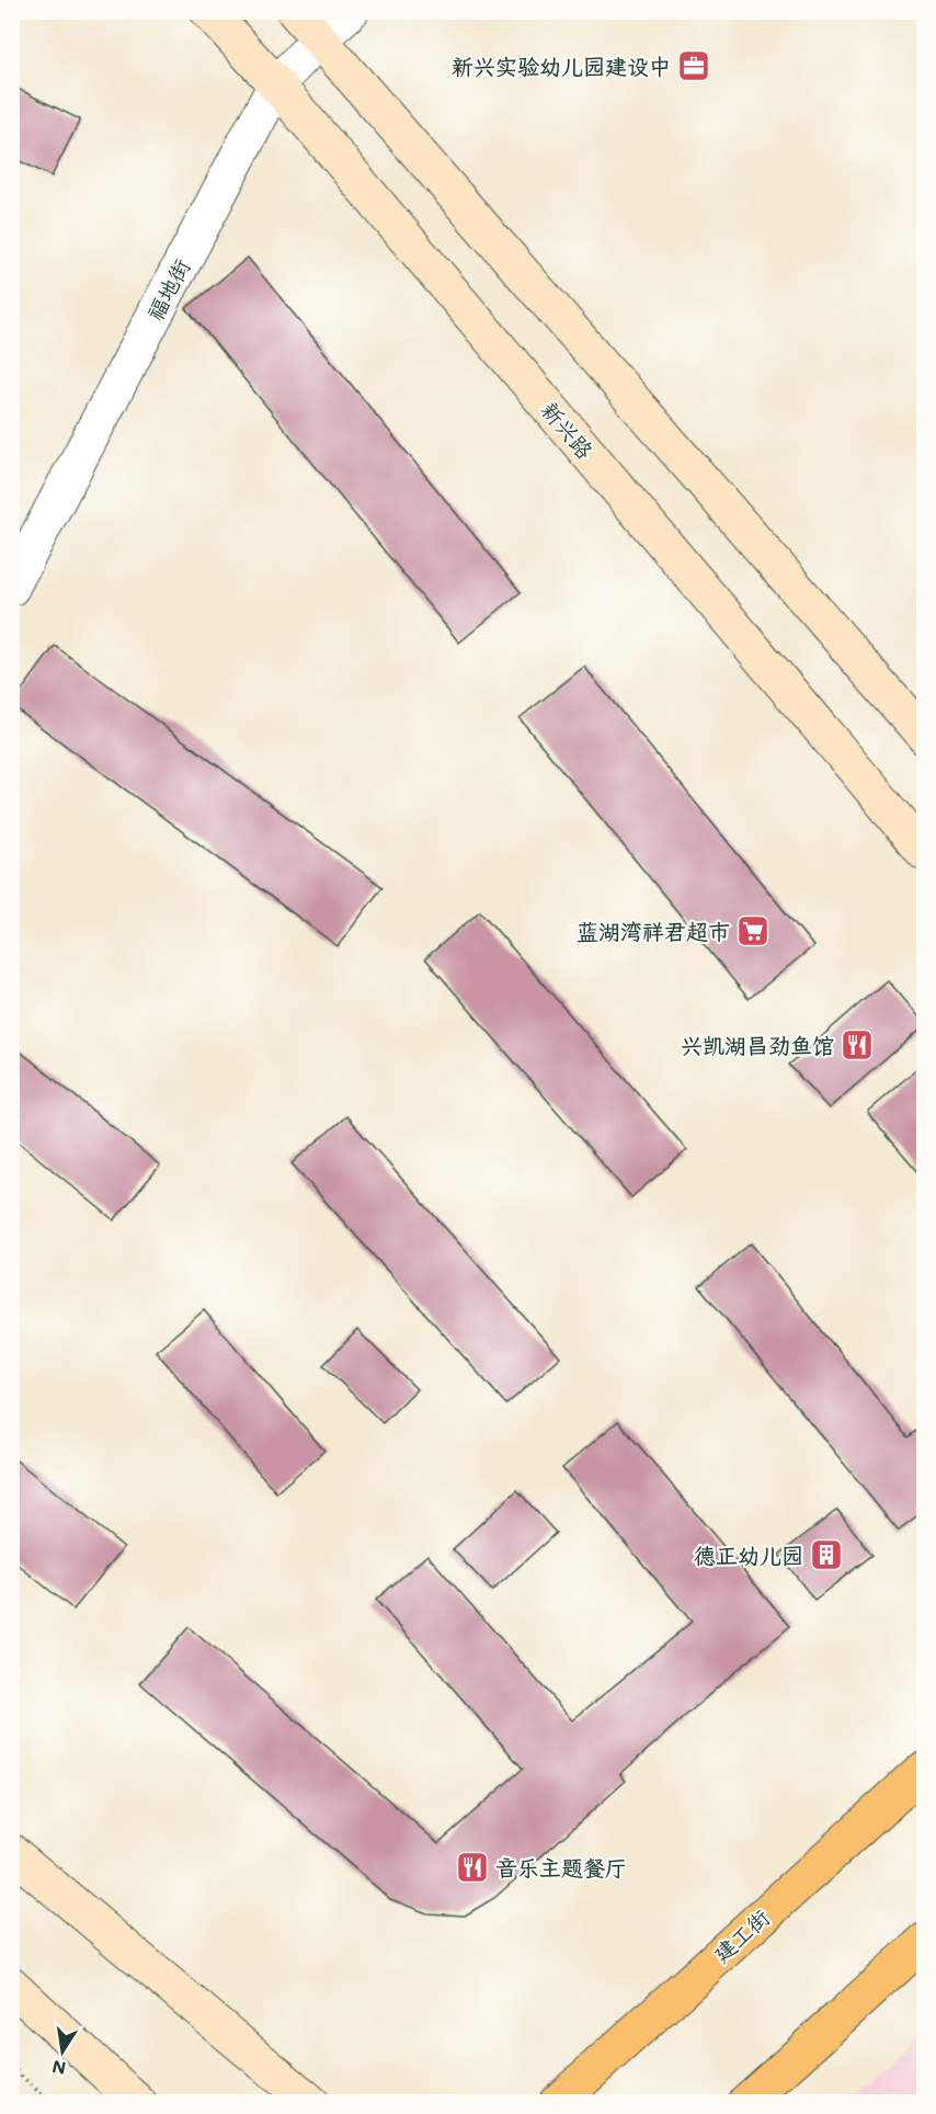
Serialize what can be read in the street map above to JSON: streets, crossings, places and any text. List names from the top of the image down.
{
  "streets": {
    "main road": ["新兴路", "建工街"],
    "street": ["福地街"]
  },
  "crossings": [
    ["福地街", "新兴路"]
  ],
  "places": {
    "office": ["新兴实验幼儿园建设中"],
    "supermarket": ["蓝湖湾祥君超市"],
    "restaurant": ["兴凯湖昌劲鱼馆", "音乐主题餐厅"],
    "building": ["德正幼儿园"]
  },
  "north": "bottom"
}
